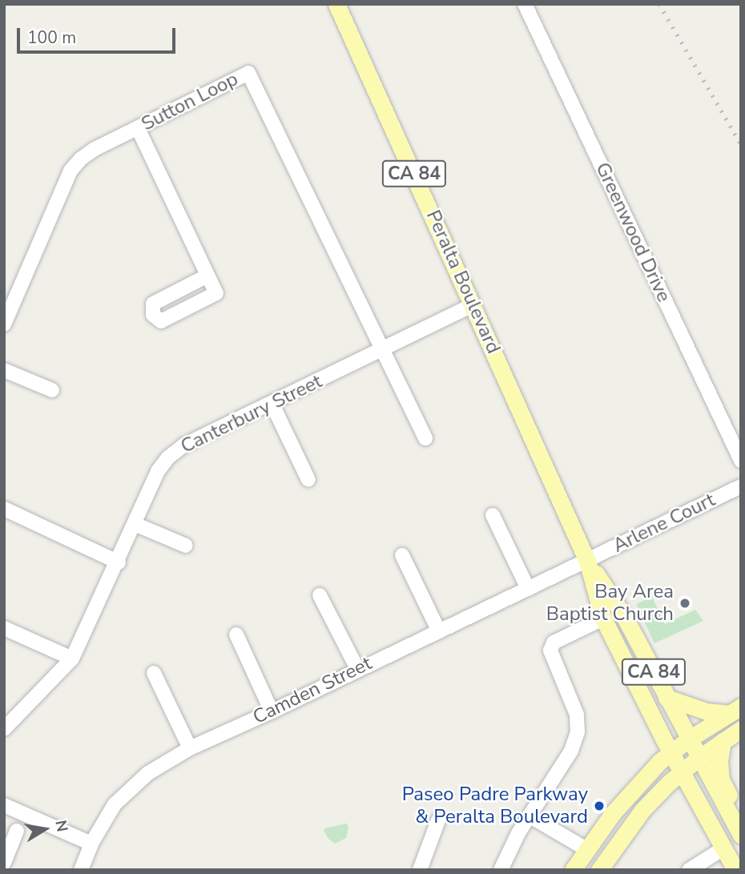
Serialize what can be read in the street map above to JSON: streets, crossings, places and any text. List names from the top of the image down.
{
  "streets": {
    "main road": ["CA 84", "Peralta Boulevard"],
    "street": [
      "Sutton Loop",
      "Greenwood Drive",
      "Canterbury Street",
      "Arlene Court",
      "Camden Street"
    ]
  },
  "crossings": [
    ["Sutton Loop", "Canterbury Street"],
    ["Peralta Boulevard", "Canterbury Street"],
    ["Peralta Boulevard", "Arlene Court"],
    ["Peralta Boulevard", "Camden Street"],
    ["Arlene Court", "Camden Street"]
  ],
  "places": ["Bay Area Baptist Church", "Paseo Padre Parkway & Peralta Boulevard"],
  "scale_bar": "100 m",
  "north": "right"
}
